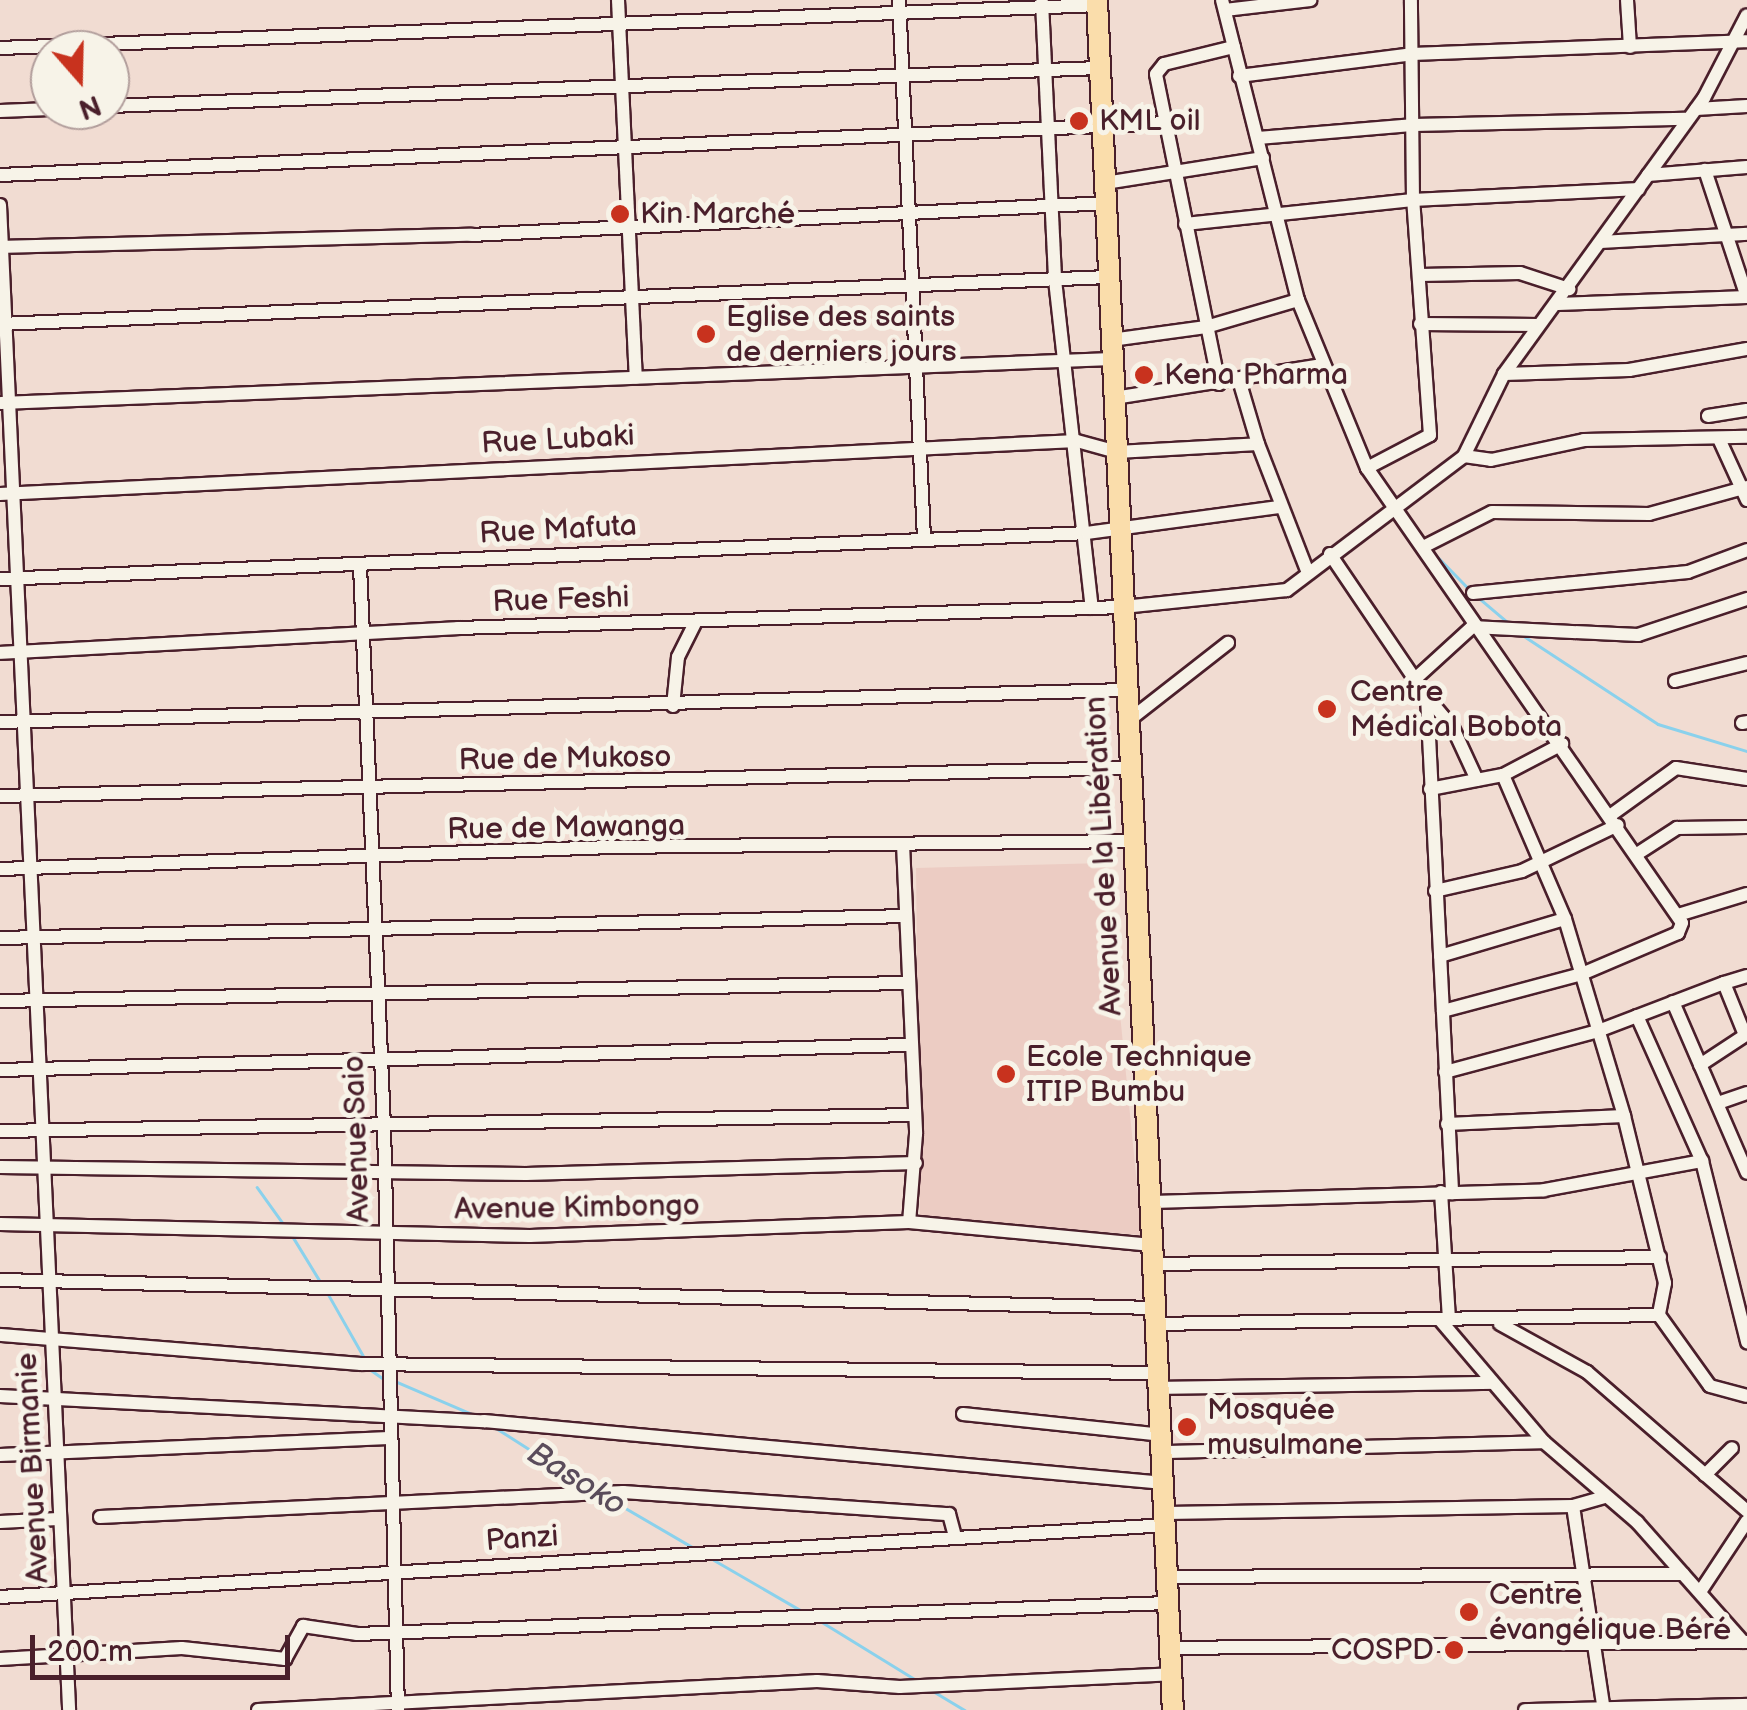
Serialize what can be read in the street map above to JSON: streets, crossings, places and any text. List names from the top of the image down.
{
  "streets": {
    "highway": ["Avenue de la Libération"],
    "street": [
      "Rue Lubaki",
      "Rue Mafuta",
      "Rue Feshi",
      "Rue de Mukoso",
      "Rue de Mawanga",
      "Avenue Saio",
      "Avenue Kimbongo",
      "Avenue Birmanie",
      "Panzi"
    ]
  },
  "crossings": [
    ["Rue Lubaki", "Avenue de la Libération"],
    ["Rue Lubaki", "Avenue Birmanie"],
    ["Rue Mafuta", "Avenue de la Libération"],
    ["Rue Mafuta", "Avenue Saio"],
    ["Rue Mafuta", "Avenue Birmanie"],
    ["Rue Feshi", "Avenue de la Libération"],
    ["Rue Feshi", "Avenue Saio"],
    ["Rue Feshi", "Avenue Birmanie"],
    ["Rue de Mukoso", "Avenue de la Libération"],
    ["Rue de Mukoso", "Avenue Saio"],
    ["Rue de Mukoso", "Avenue Birmanie"],
    ["Rue de Mawanga", "Avenue de la Libération"],
    ["Rue de Mawanga", "Avenue Saio"],
    ["Rue de Mawanga", "Avenue Birmanie"],
    ["Avenue de la Libération", "Avenue Kimbongo"],
    ["Avenue de la Libération", "Panzi"],
    ["Avenue Saio", "Avenue Kimbongo"],
    ["Avenue Saio", "Panzi"],
    ["Avenue Kimbongo", "Avenue Birmanie"],
    ["Avenue Birmanie", "Panzi"]
  ],
  "water": ["Basoko"],
  "places": [
    "KML oil",
    "Kin Marché",
    "Eglise des saints de derniers jours",
    "Kena Pharma",
    "Centre Médical Bobota",
    "Ecole Technique ITIP Bumbu",
    "Mosquée musulmane",
    "Centre évangélique Béré",
    "COSPD"
  ],
  "scale_bar": "200 m",
  "north": "bottom"
}
